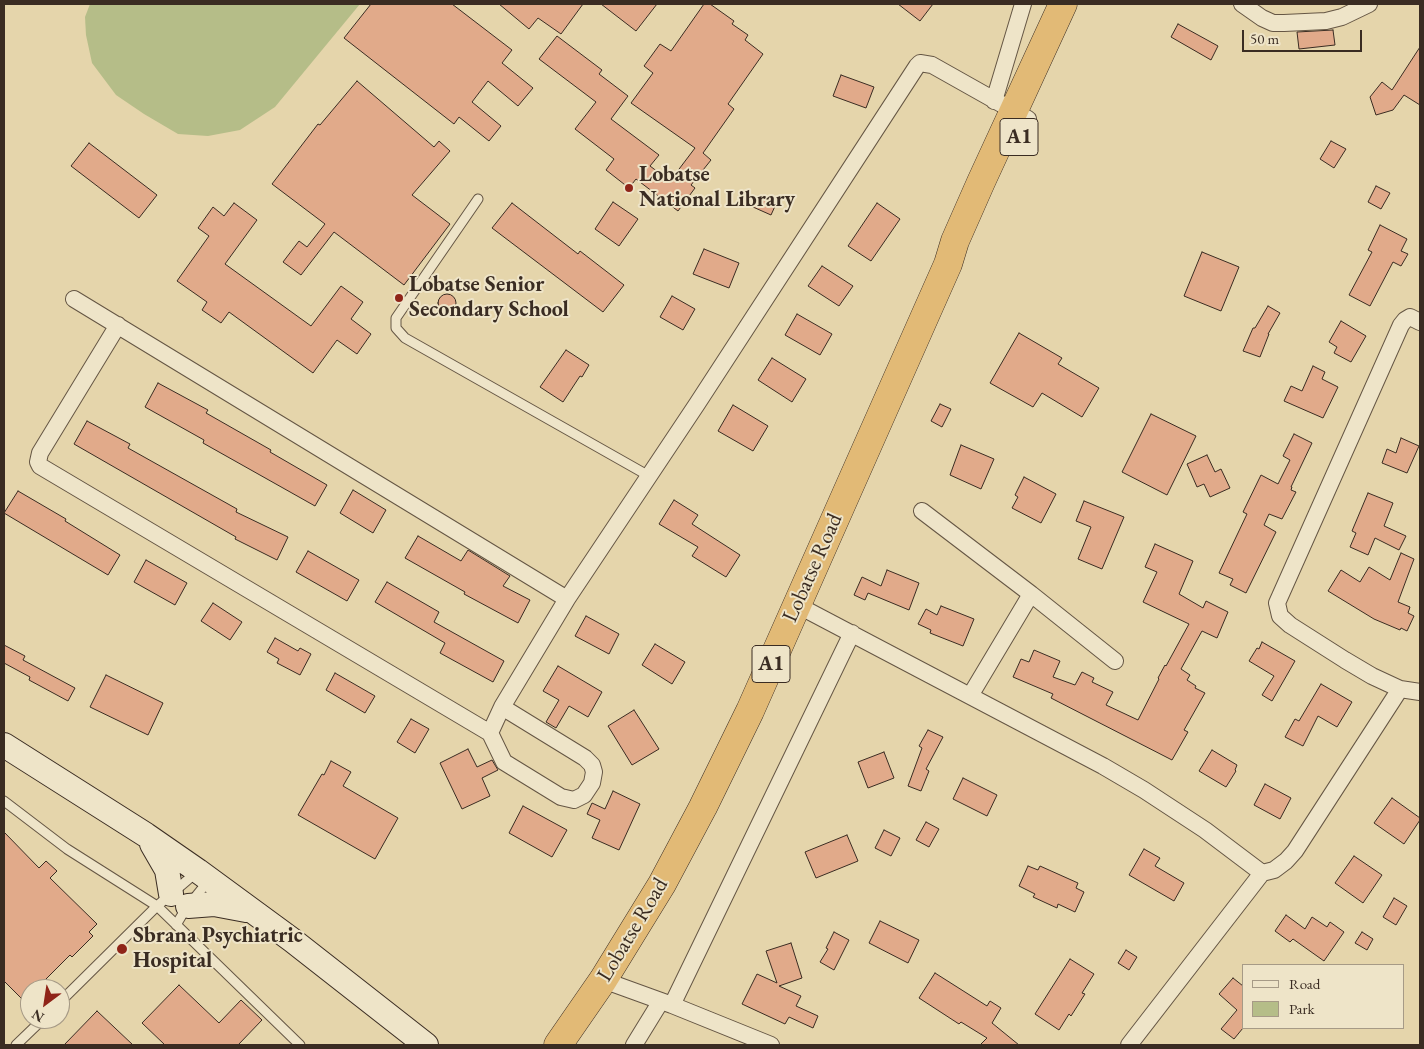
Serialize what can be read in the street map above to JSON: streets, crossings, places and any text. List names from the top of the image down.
{
  "streets": {
    "highway": ["A1", "Lobatse Road"]
  },
  "places": ["Lobatse National Library", "Lobatse Senior Secondary School", "Sbrana Psychiatric Hospital"],
  "legend": ["Road", "Park"],
  "scale_bar": "50 m",
  "north": "bottom left"
}
